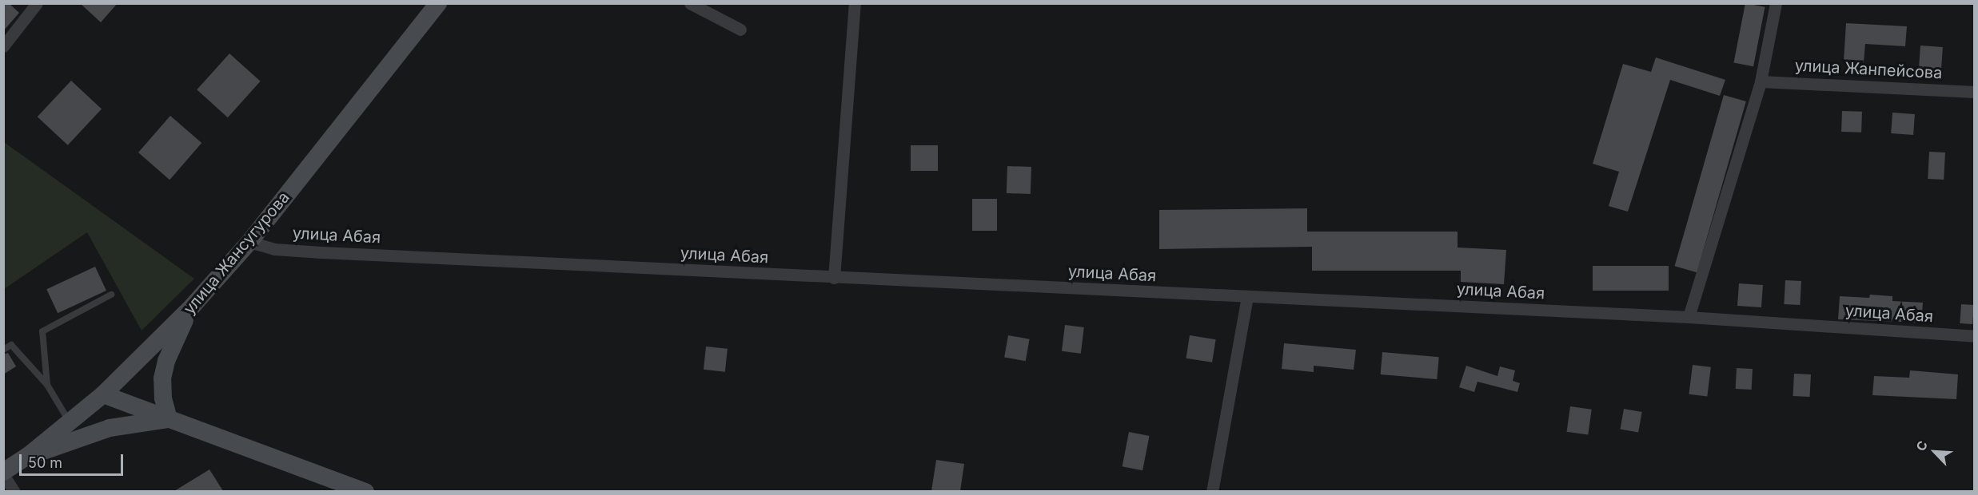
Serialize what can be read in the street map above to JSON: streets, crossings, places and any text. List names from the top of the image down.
{
  "streets": {
    "main road": ["улица Жансугурова"],
    "street": ["улица Жанпейсова", "улица Абая"]
  },
  "crossings": [
    ["улица Абая", "улица Жансугурова"]
  ],
  "scale_bar": "50 m",
  "north": "top left"
}
